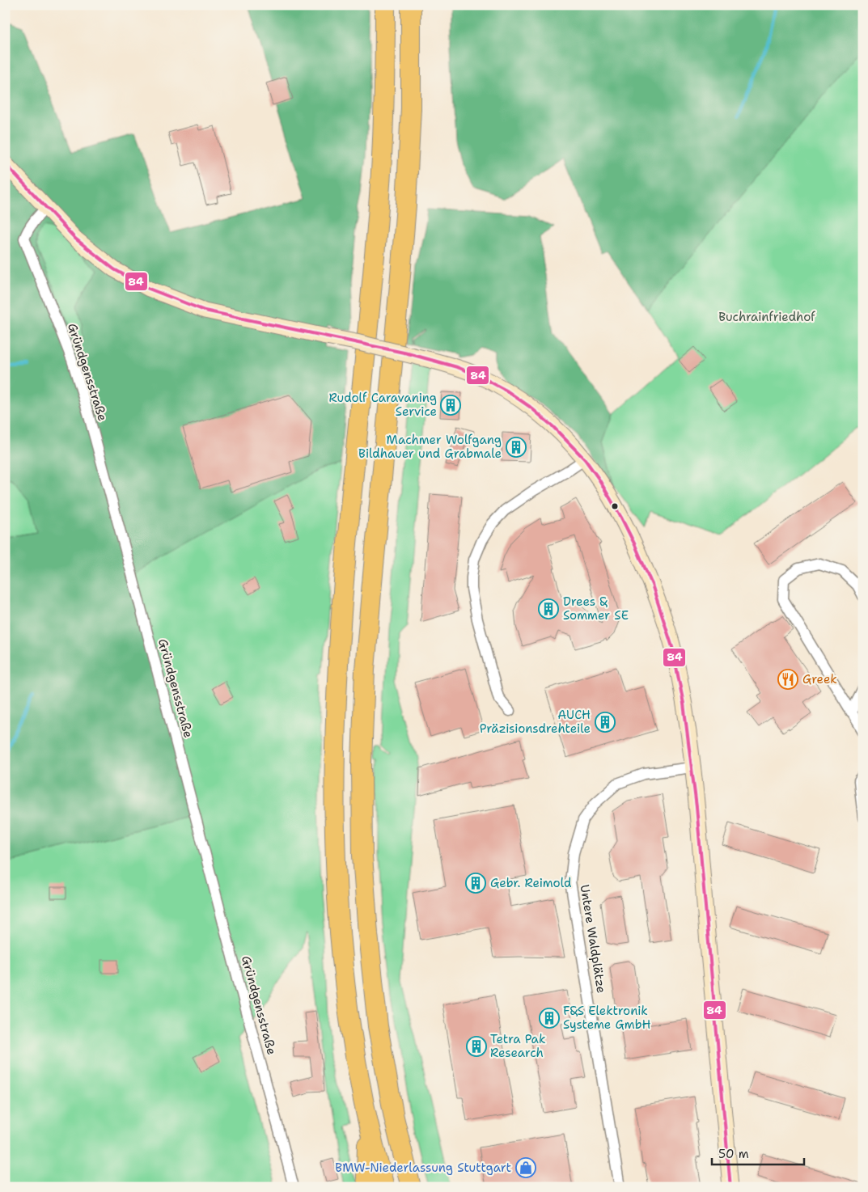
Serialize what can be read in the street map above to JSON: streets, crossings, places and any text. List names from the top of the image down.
{
  "streets": {
    "street": ["Gründgensstraße", "Untere Waldplätze"]
  },
  "parks": ["Buchrainfriedhof"],
  "places": {
    "building": [
      "Rudolf Caravaning Service",
      "Machmer Wolfgang Bildhauer und Grabmale",
      "Drees & Sommer SE",
      "AUCH Präzisionsdrehteile",
      "Gebr. Reimold",
      "F&S Elektronik Systeme GmbH",
      "Tetra Pak Research"
    ],
    "restaurant": ["Greek"],
    "shop": ["BMW-Niederlassung Stuttgart"]
  },
  "lines": ["transit line 84"],
  "scale_bar": "50 m"
}
